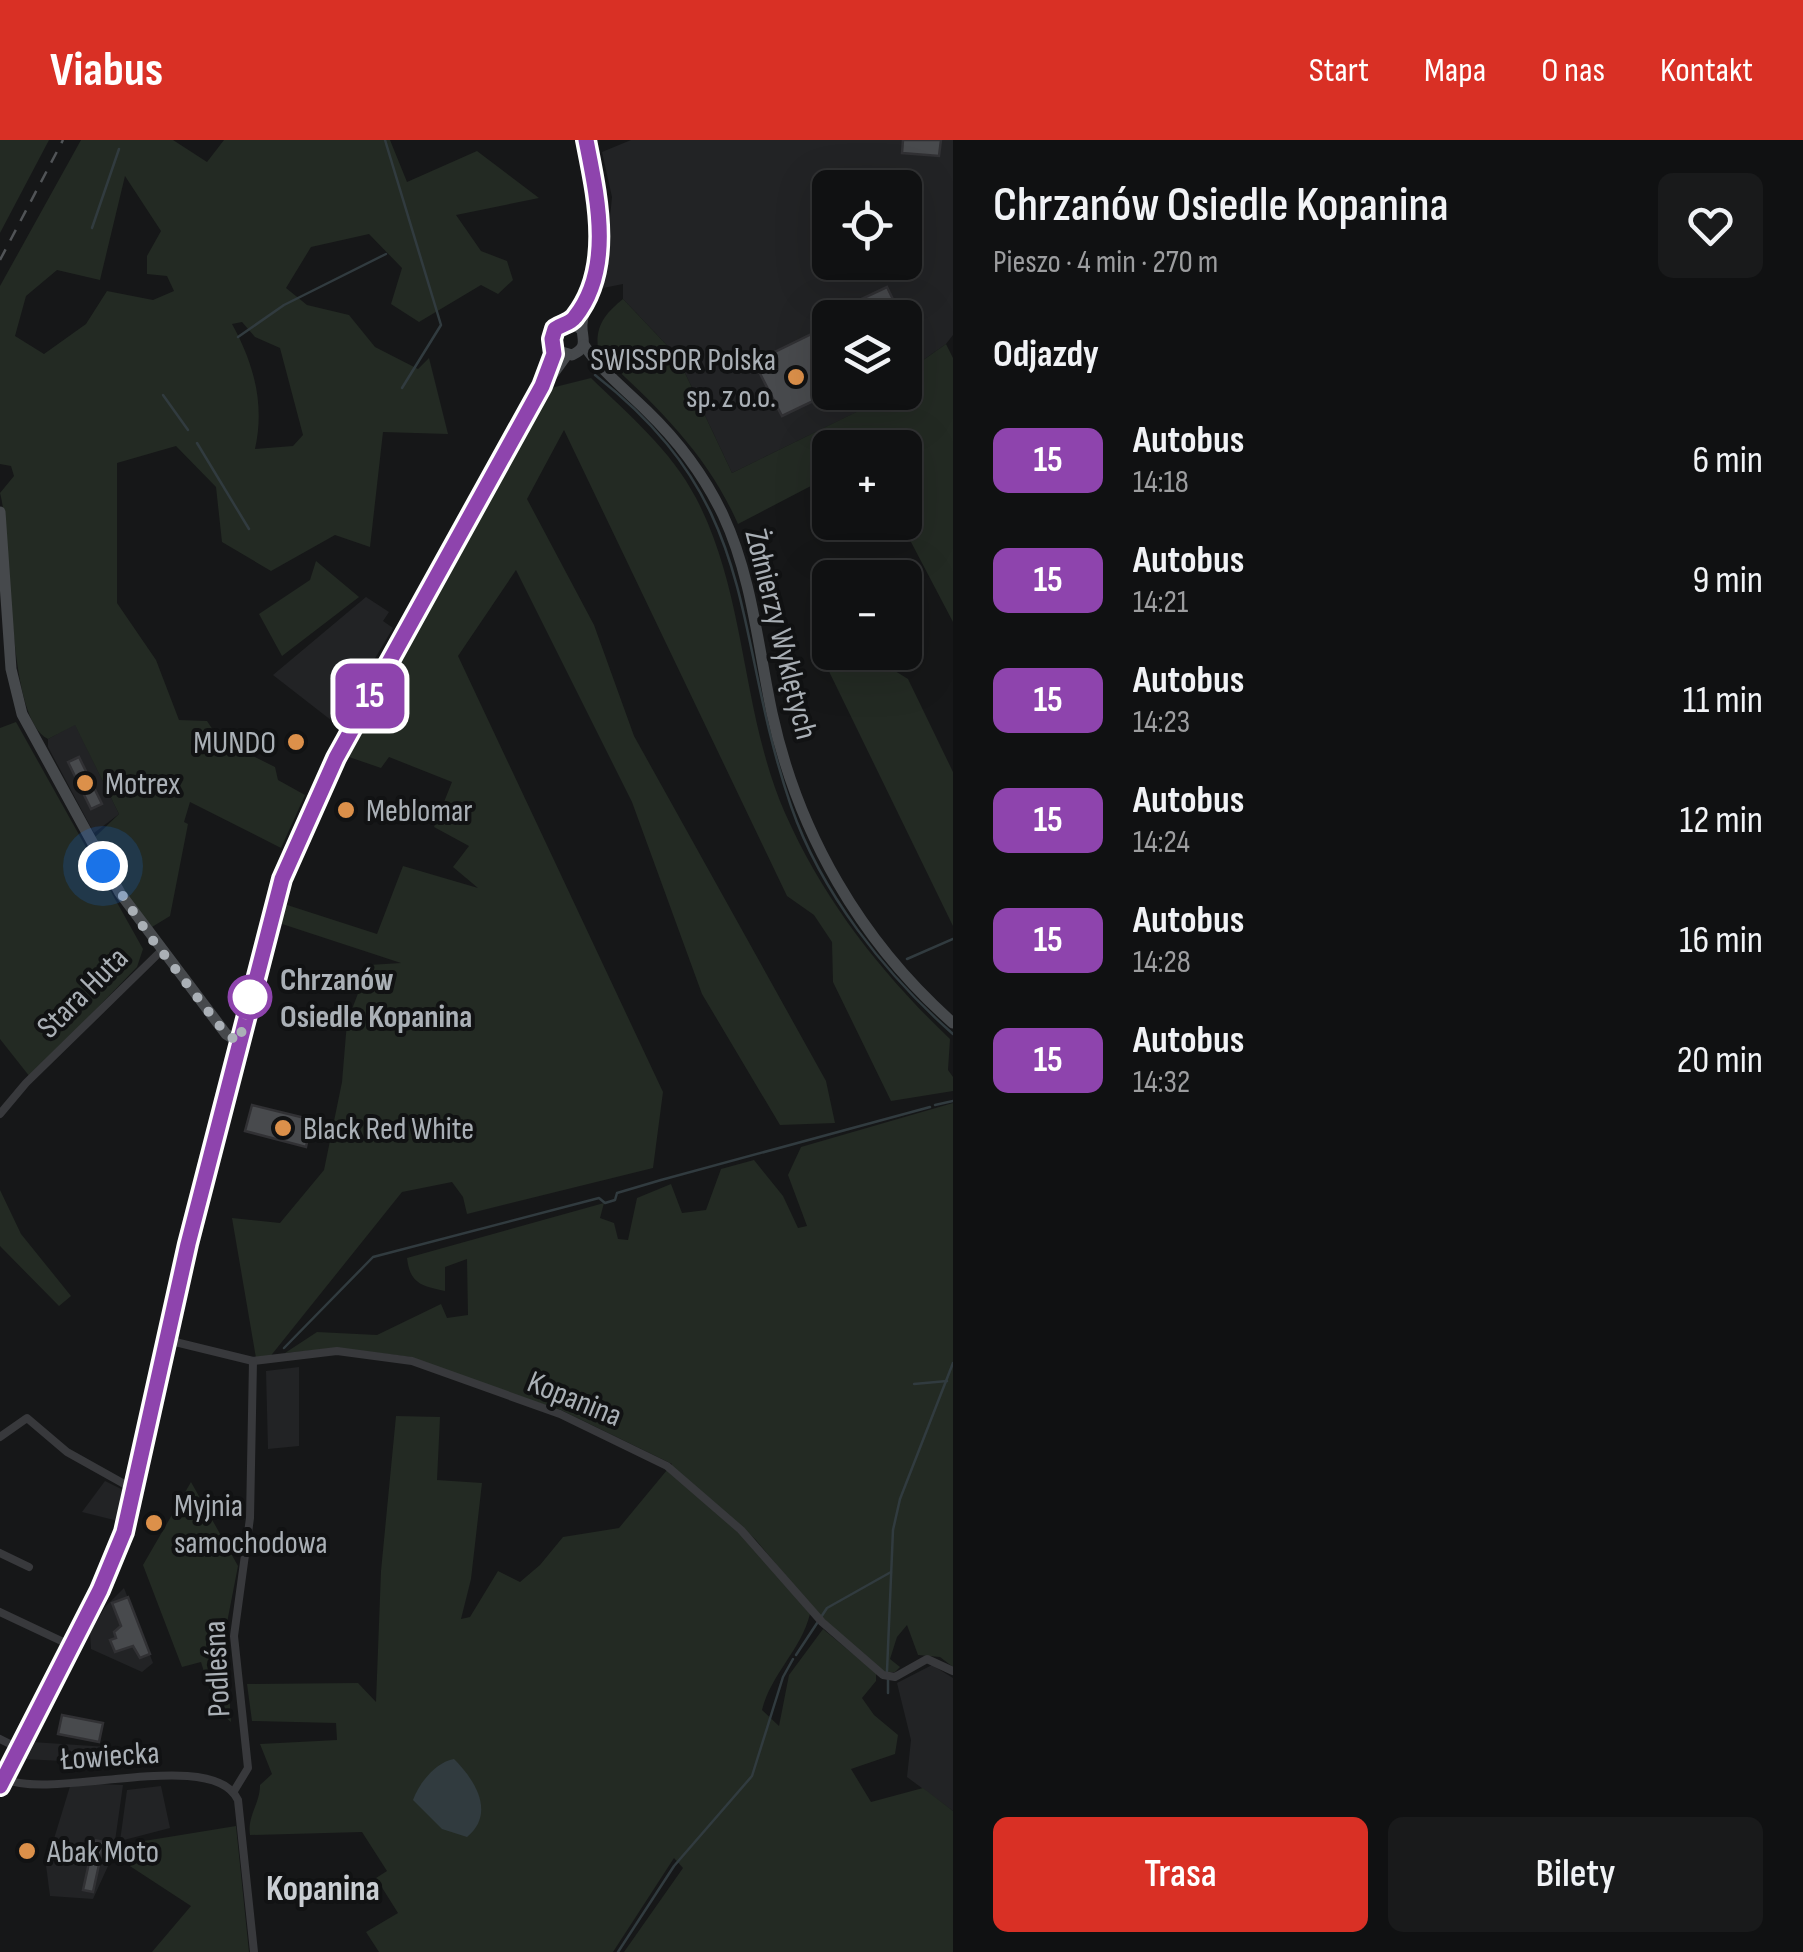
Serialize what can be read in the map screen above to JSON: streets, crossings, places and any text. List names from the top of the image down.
{
  "streets": {
    "street": [
      "Żołnierzy Wyklętych",
      "Stara Huta",
      "Kopanina",
      "Podleśna",
      "Łowiecka"
    ]
  },
  "crossings": [
    ["Kopanina", "Podleśna"],
    ["Podleśna", "Łowiecka"]
  ],
  "districts": ["Kopanina"],
  "places": [
    "SWISSPOR Polska sp. z o.o.",
    "MUNDO",
    "Motrex",
    "Meblomar",
    "Chrzanów Osiedle Kopanina",
    "Black Red White",
    "Myjnia samochodowa",
    "Abak Moto"
  ],
  "lines": ["bus line 15"],
  "page": {
    "header": "Viabus",
    "nav": [
      "Start",
      "Mapa",
      "O nas",
      "Kontakt"
    ],
    "on_map": "15",
    "heading": [
      ["Chrzanów Osiedle Kopanina", "Pieszo · 4 min · 270 m"],
      "Odjazdy"
    ],
    "map_buttons": ["+", "−"],
    "list": [
      {
        "mark": "15",
        "name": "Autobus",
        "note": "14:18",
        "value": "6 min"
      },
      {
        "mark": "15",
        "name": "Autobus",
        "note": "14:21",
        "value": "9 min"
      },
      {
        "mark": "15",
        "name": "Autobus",
        "note": "14:23",
        "value": "11 min"
      },
      {
        "mark": "15",
        "name": "Autobus",
        "note": "14:24",
        "value": "12 min"
      },
      {
        "mark": "15",
        "name": "Autobus",
        "note": "14:28",
        "value": "16 min"
      },
      {
        "mark": "15",
        "name": "Autobus",
        "note": "14:32",
        "value": "20 min"
      }
    ],
    "buttons": ["Trasa", "Bilety"]
  }
}
